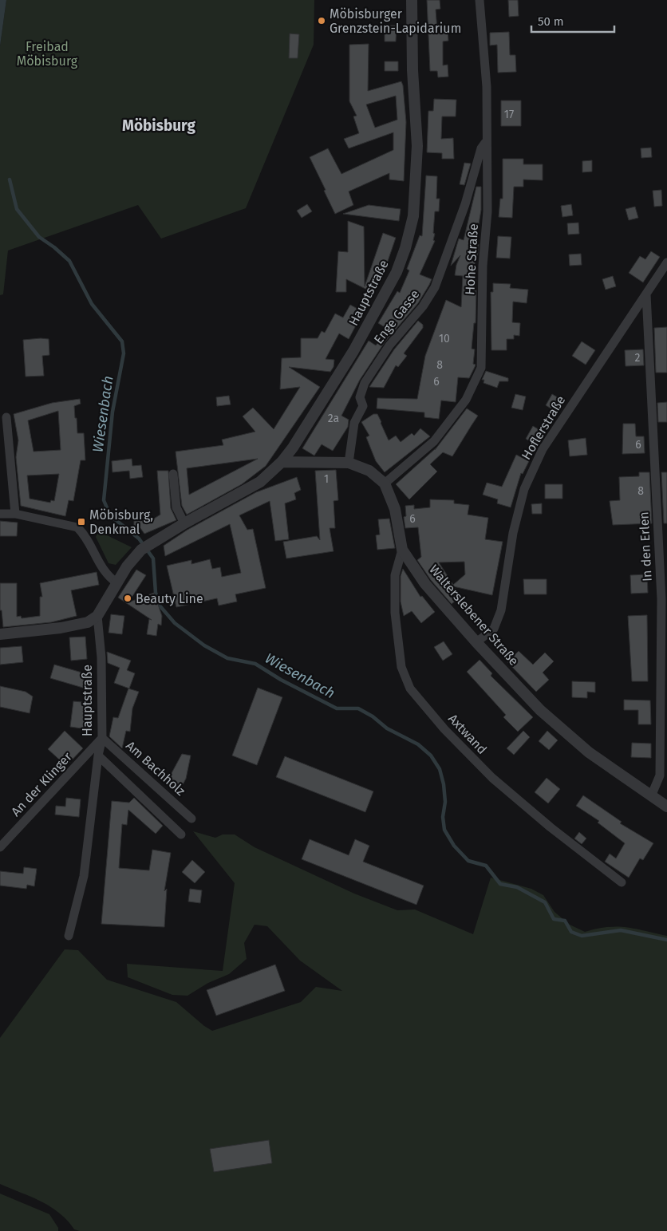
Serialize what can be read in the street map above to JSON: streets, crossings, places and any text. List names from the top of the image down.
{
  "streets": {
    "street": [
      "Hohe Straße",
      "Hauptstraße",
      "Enge Gasse",
      "Hoflerstraße",
      "In den Erlen",
      "Walterslebener Straße",
      "Axtwand",
      "Am Bachholz",
      "An der Klinger"
    ]
  },
  "crossings": [
    ["Hohe Straße", "Enge Gasse"],
    ["Hohe Straße", "Walterslebener Straße"],
    ["Hauptstraße", "Walterslebener Straße"],
    ["Hauptstraße", "Am Bachholz"],
    ["Hauptstraße", "An der Klinger"],
    ["Enge Gasse", "Walterslebener Straße"],
    ["Hoflerstraße", "In den Erlen"],
    ["Hoflerstraße", "Walterslebener Straße"],
    ["In den Erlen", "Walterslebener Straße"],
    ["Walterslebener Straße", "Axtwand"],
    ["Am Bachholz", "An der Klinger"]
  ],
  "districts": ["Möbisburg"],
  "water": ["Wiesenbach"],
  "parks": ["Freibad Möbisburg"],
  "places": {
    "other": ["Möbisburger Grenzstein-Lapidarium", "Beauty Line"],
    "transit": ["Möbisburg, Denkmal"]
  },
  "house_numbers": [
    "17",
    "10",
    "2",
    "8",
    "6",
    "2a",
    "6",
    "1",
    "8",
    "6"
  ],
  "scale_bar": "50 m"
}
